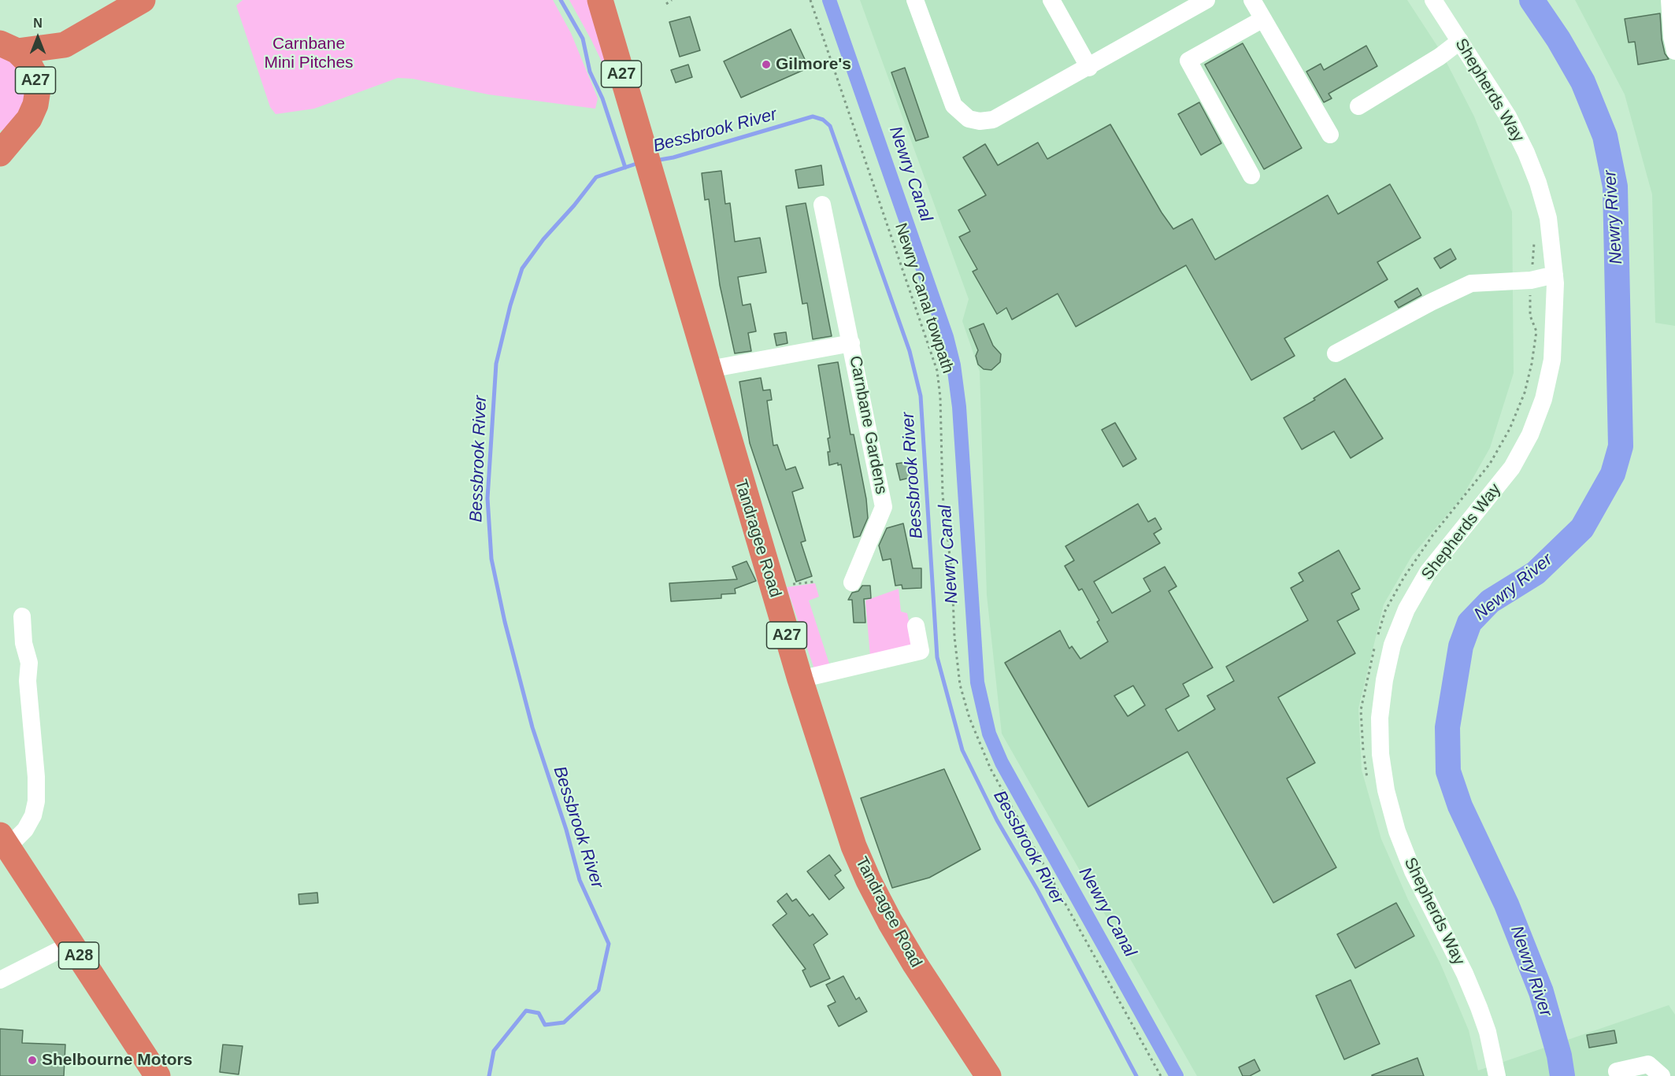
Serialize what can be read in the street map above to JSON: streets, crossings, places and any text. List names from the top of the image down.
{
  "streets": {
    "highway": ["A27", "Tandragee Road", "A28"],
    "street": ["Shepherds Way", "Carnbane Gardens"],
    "path": ["Newry Canal towpath"]
  },
  "crossings": [
    ["Carnbane Gardens", "Tandragee Road"]
  ],
  "water": ["Bessbrook River", "Newry Canal", "Newry River"],
  "parks": ["Carnbane Mini Pitches"],
  "places": ["Gilmore's", "Shelbourne Motors"],
  "north": "top"
}
